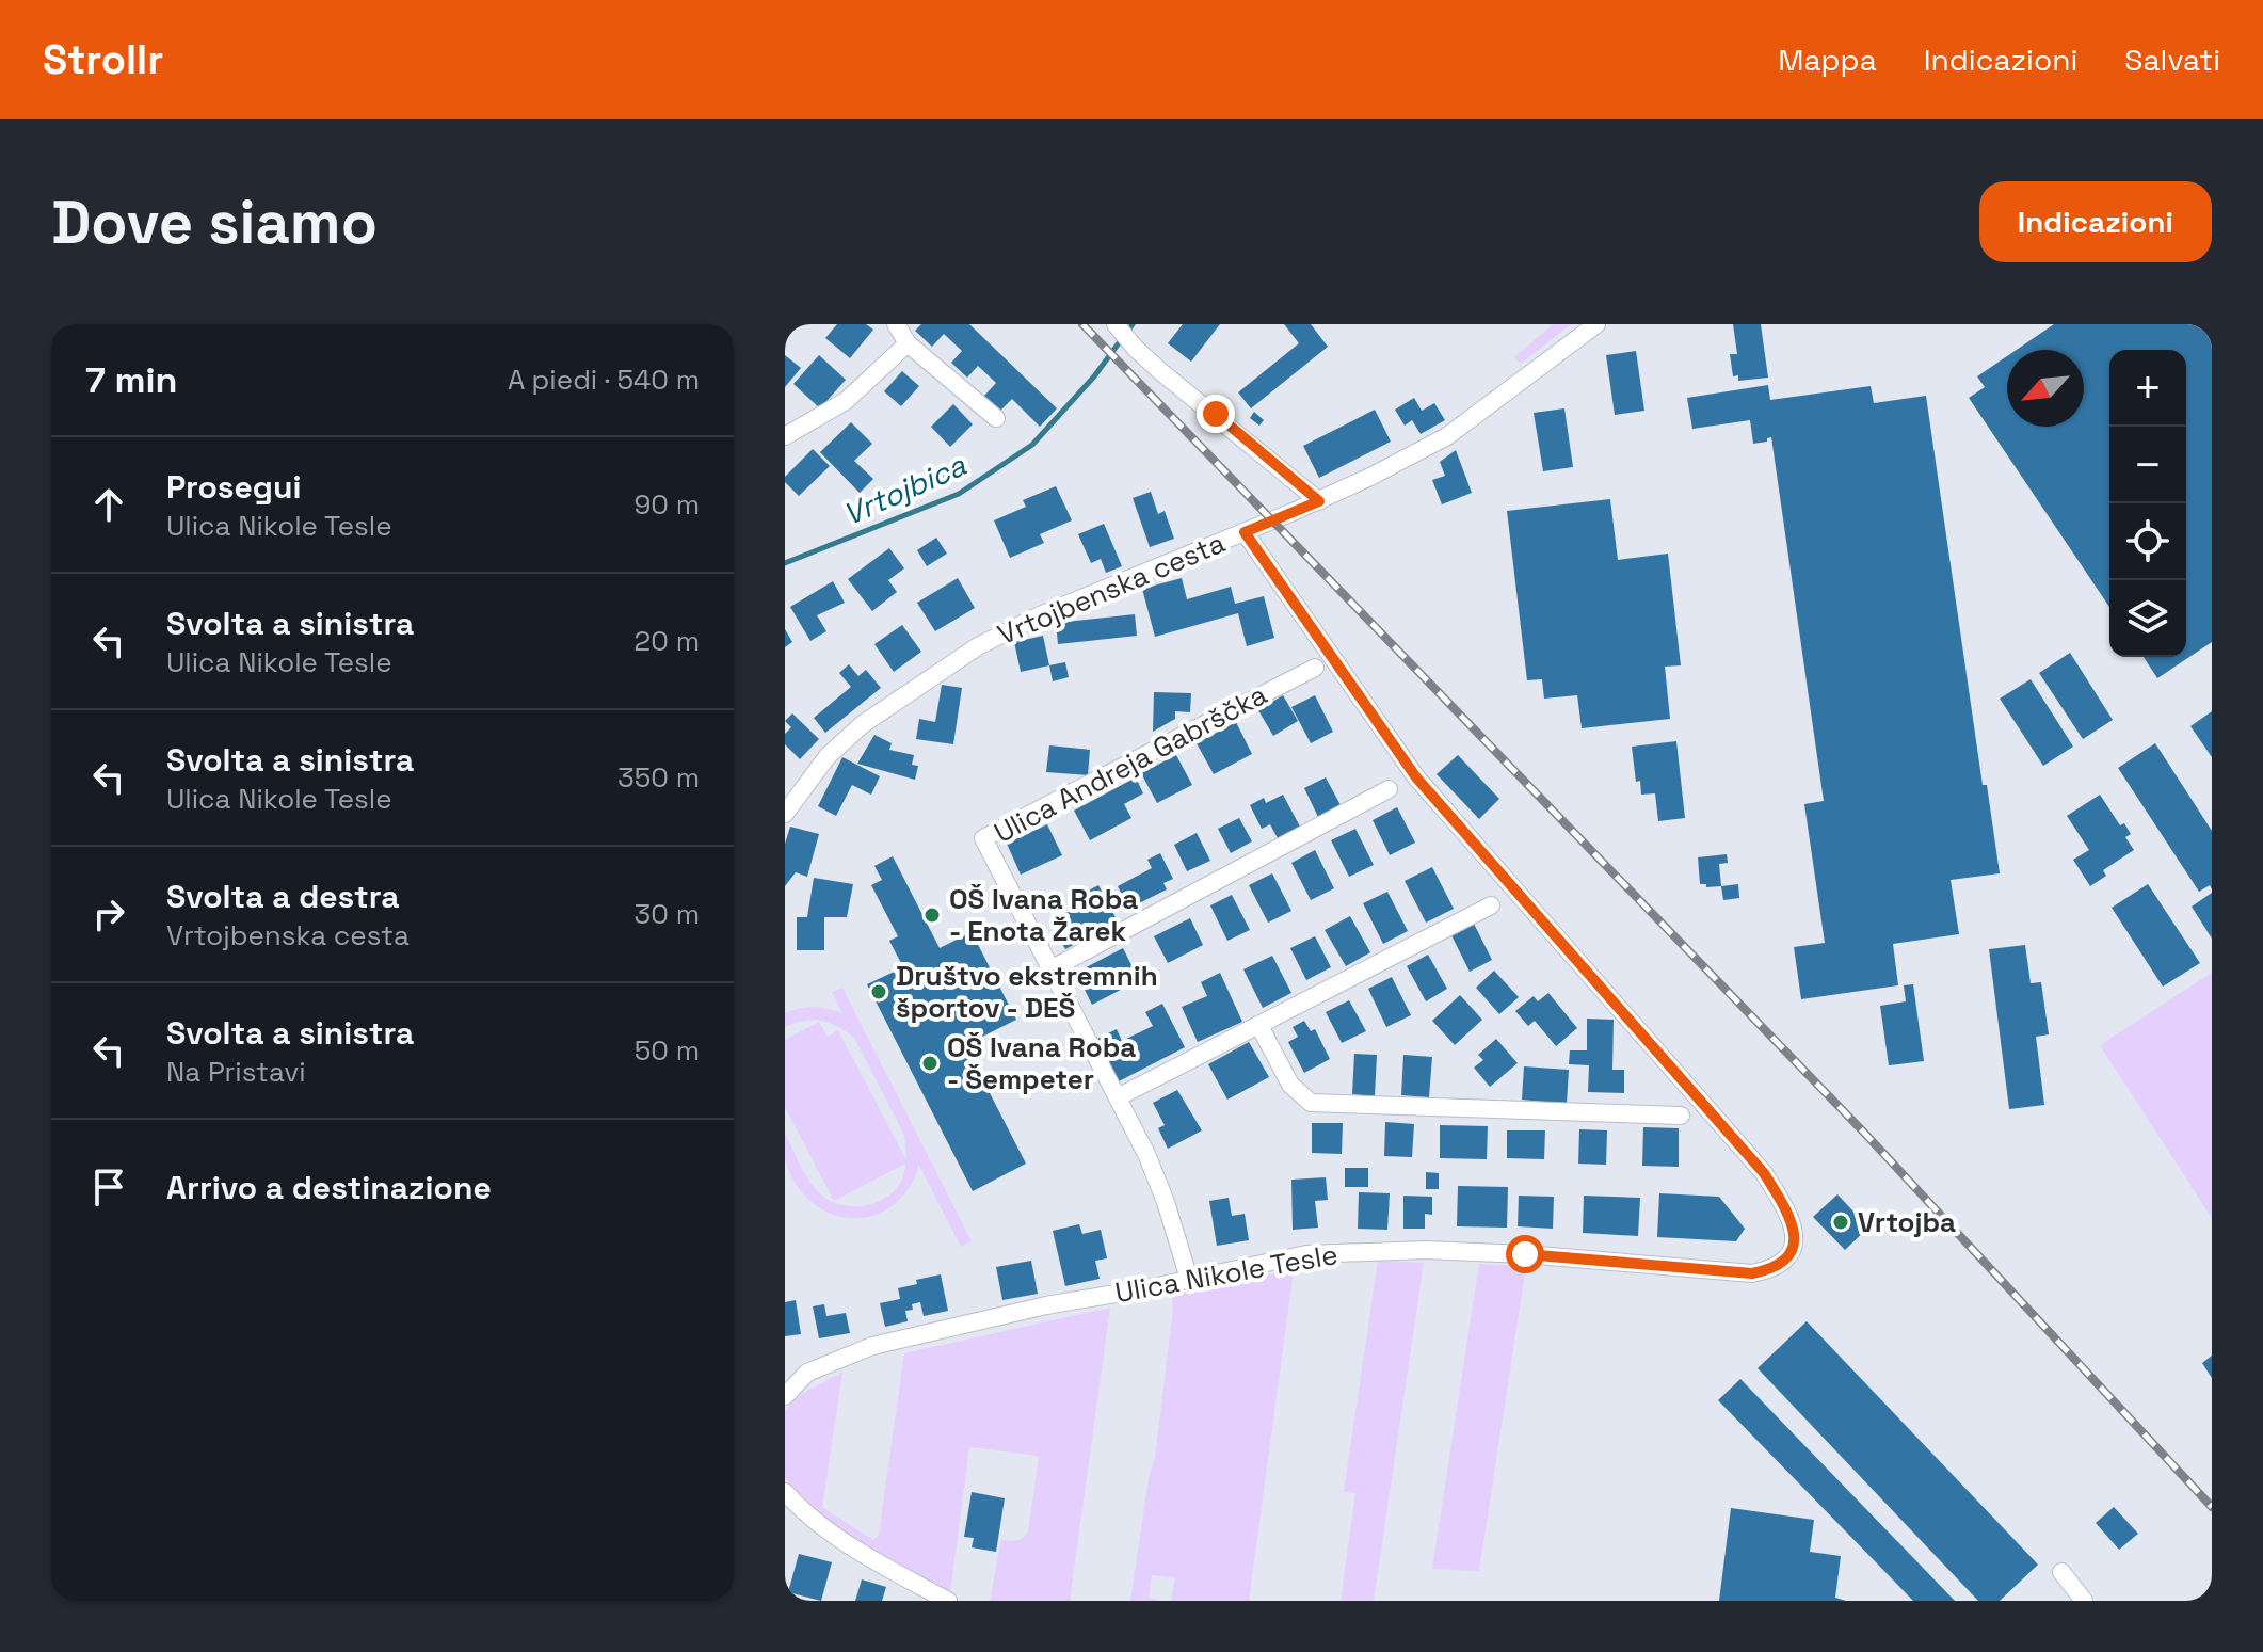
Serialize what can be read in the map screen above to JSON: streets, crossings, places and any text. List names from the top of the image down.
{
  "streets": {
    "street": ["Vrtojbenska cesta", "Ulica Andreja Gabrščka", "Ulica Nikole Tesle"]
  },
  "crossings": [
    ["Vrtojbenska cesta", "Ulica Nikole Tesle"],
    ["Ulica Andreja Gabrščka", "Ulica Nikole Tesle"]
  ],
  "water": ["Vrtojbica"],
  "places": [
    "OŠ Ivana Roba - Enota Žarek",
    "Društvo ekstremnih športov - DEŠ",
    "OŠ Ivana Roba - Šempeter",
    "Vrtojba"
  ],
  "north": "bottom left",
  "page": {
    "header": "Strollr",
    "nav": ["Mappa", "Indicazioni", "Salvati"],
    "buttons": "Indicazioni",
    "title": "Dove siamo",
    "heading": ["7 min", "A piedi · 540 m"],
    "map_buttons": ["+", "−"],
    "list": [
      ["Prosegui", "Ulica Nikole Tesle", "90 m"],
      ["Svolta a sinistra", "Ulica Nikole Tesle", "20 m"],
      ["Svolta a sinistra", "Ulica Nikole Tesle", "350 m"],
      ["Svolta a destra", "Vrtojbenska cesta", "30 m"],
      ["Svolta a sinistra", "Na Pristavi", "50 m"],
      "Arrivo a destinazione"
    ]
  }
}
